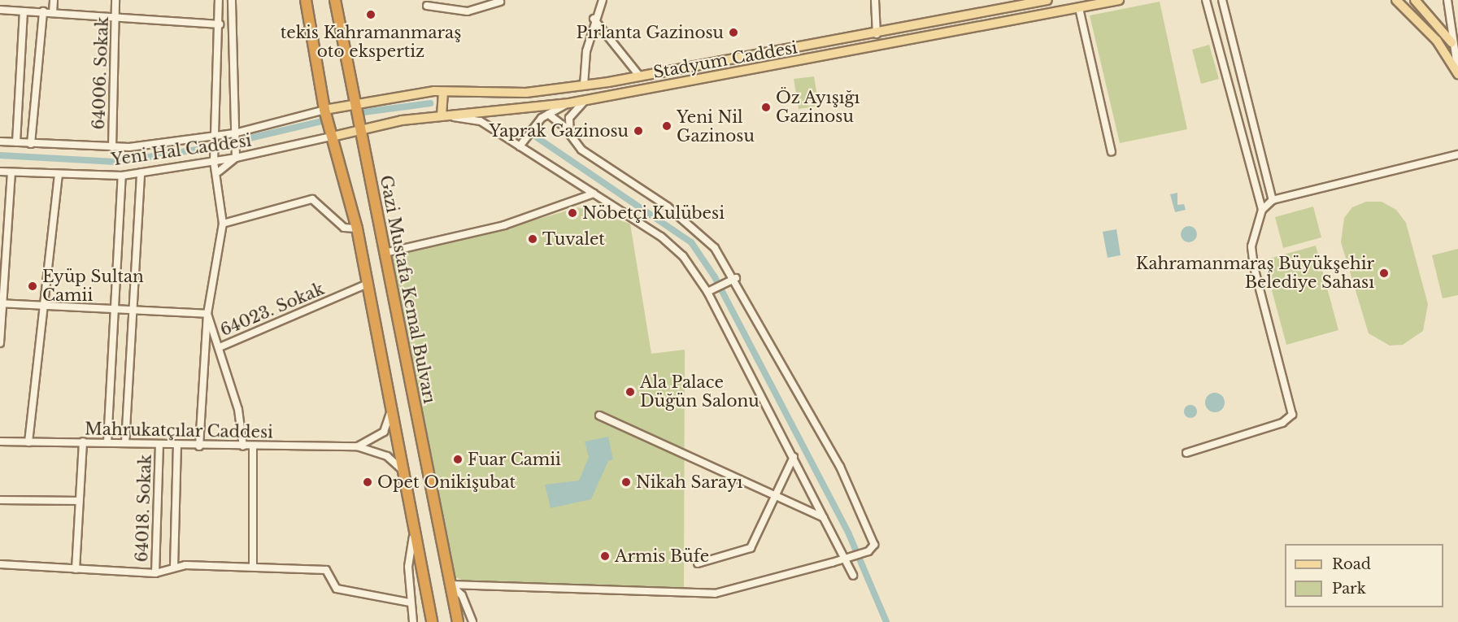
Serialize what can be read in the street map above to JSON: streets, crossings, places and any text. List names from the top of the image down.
{
  "streets": {
    "highway": ["Gazi Mustafa Kemal Bulvarı"],
    "main road": ["Stadyum Caddesi"],
    "street": [
      "64006. Sokak",
      "Yeni Hal Caddesi",
      "64023. Sokak",
      "Mahrukatçılar Caddesi",
      "64018. Sokak"
    ]
  },
  "crossings": [
    ["Stadyum Caddesi", "Yeni Hal Caddesi"],
    ["Stadyum Caddesi", "Gazi Mustafa Kemal Bulvarı"],
    ["64006. Sokak", "Yeni Hal Caddesi"],
    ["Mahrukatçılar Caddesi", "64018. Sokak"]
  ],
  "places": [
    "tekis Kahramanmaraş oto ekspertiz",
    "Pırlanta Gazinosu",
    "Öz Ayışığı Gazinosu",
    "Yeni Nil Gazinosu",
    "Yaprak Gazinosu",
    "Nöbetçi Kulübesi",
    "Tuvalet",
    "Kahramanmaraş Büyükşehir Belediye Sahası",
    "Eyüp Sultan Camii",
    "Ala Palace Düğün Salonu",
    "Fuar Camii",
    "Opet Onikişubat",
    "Nikah Sarayı",
    "Armis Büfe"
  ],
  "legend": ["Road", "Park"]
}
